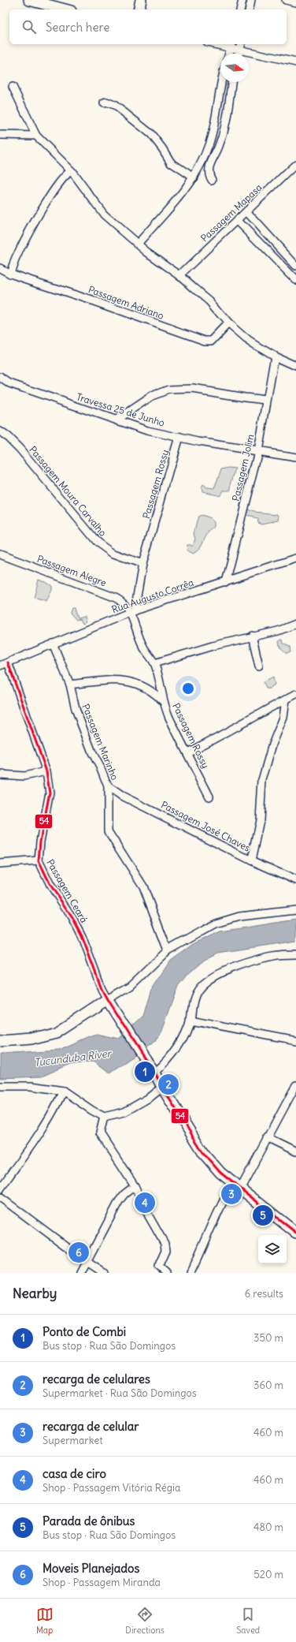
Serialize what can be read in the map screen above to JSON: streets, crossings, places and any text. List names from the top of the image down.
{
  "streets": {
    "street": [
      "Passagem Mapasa",
      "Passagem Adriano",
      "Travessa 25 de Junho",
      "Passagem Jolim",
      "Passagem Rossy",
      "Passagem Moura Carvalho",
      "Passagem Alegre",
      "Rua Augusto Corrêa",
      "Passagem Marinho",
      "Passagem José Chaves",
      "Passagem Ceará"
    ]
  },
  "crossings": [
    ["Travessa 25 de Junho", "Passagem Jolim"],
    ["Travessa 25 de Junho", "Passagem Rossy"],
    ["Passagem Jolim", "Rua Augusto Corrêa"],
    ["Passagem Rossy", "Passagem Moura Carvalho"],
    ["Passagem Rossy", "Passagem Alegre"],
    ["Passagem Rossy", "Rua Augusto Corrêa"],
    ["Passagem Alegre", "Rua Augusto Corrêa"],
    ["Rua Augusto Corrêa", "Passagem Marinho"],
    ["Rua Augusto Corrêa", "Passagem Ceará"],
    ["Passagem Marinho", "Passagem José Chaves"]
  ],
  "water": ["Tucunduba River"],
  "lines": ["transit line 54"],
  "north": "right",
  "page": {
    "search": "Search here",
    "pins": [
      "1",
      "2",
      "3",
      "4",
      "5",
      "6"
    ],
    "heading": ["Nearby", "6 results"],
    "list": [
      {
        "mark": "1",
        "name": "Ponto de Combi",
        "note": "Bus stop · Rua São Domingos",
        "value": "350 m"
      },
      {
        "mark": "2",
        "name": "recarga de celulares",
        "note": "Supermarket · Rua São Domingos",
        "value": "360 m"
      },
      {
        "mark": "3",
        "name": "recarga de celular",
        "note": "Supermarket",
        "value": "460 m"
      },
      {
        "mark": "4",
        "name": "casa de ciro",
        "note": "Shop · Passagem Vitória Régia",
        "value": "460 m"
      },
      {
        "mark": "5",
        "name": "Parada de ônibus",
        "note": "Bus stop · Rua São Domingos",
        "value": "480 m"
      },
      {
        "mark": "6",
        "name": "Moveis Planejados",
        "note": "Shop · Passagem Miranda",
        "value": "520 m"
      }
    ],
    "nav": ["Map", "Directions", "Saved"]
  }
}
